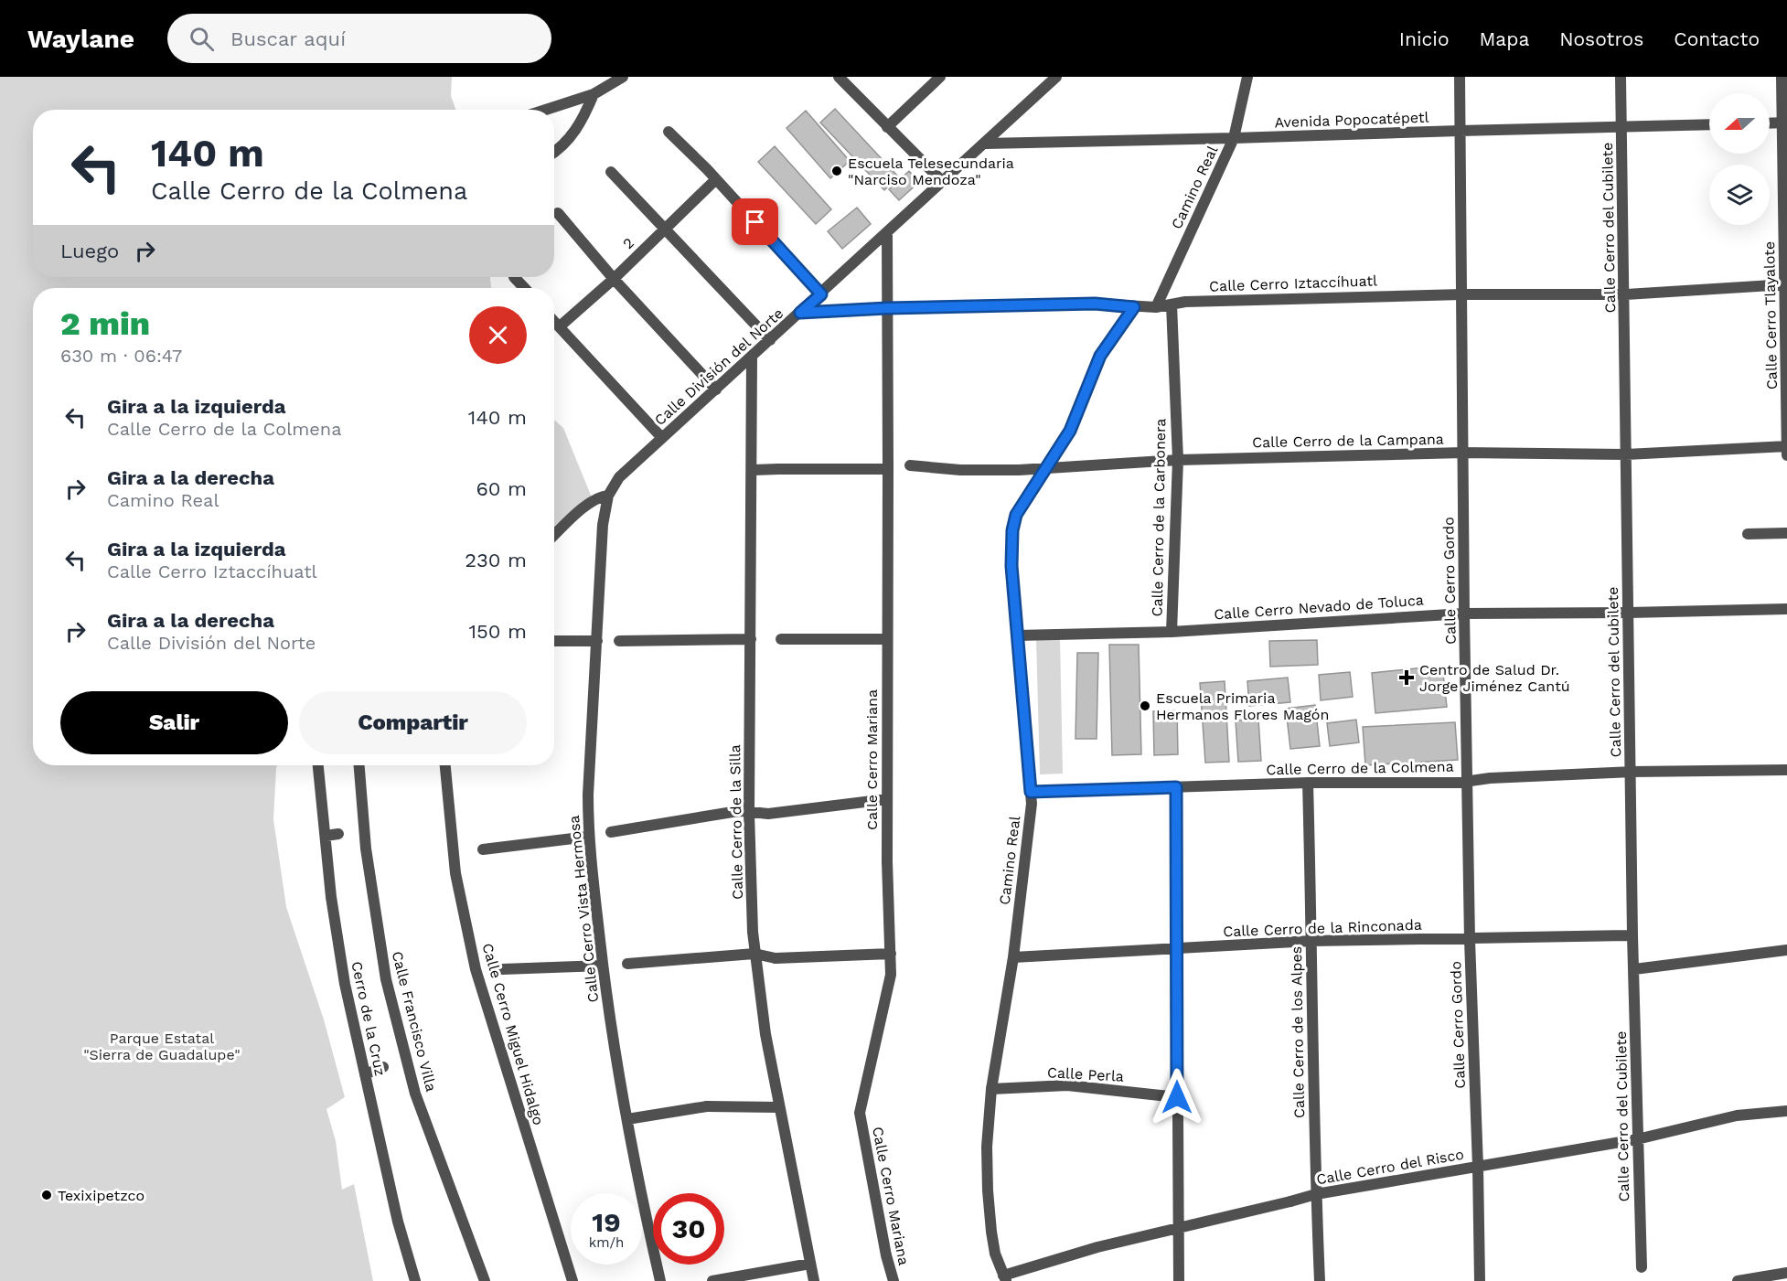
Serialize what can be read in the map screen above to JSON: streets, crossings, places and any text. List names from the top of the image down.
{
  "streets": {
    "street": [
      "Avenida Popocatépetl",
      "Camino Real",
      "Calle Cerro del Cubilete",
      "2",
      "Calle Cerro Iztaccíhuatl",
      "Calle Cerro Tlayalote",
      "Calle División del Norte",
      "Calle Cerro de la Campana",
      "Calle Cerro de la Carbonera",
      "Calle Cerro Gordo",
      "Calle Cerro Nevado de Toluca",
      "Calle Cerro Mariana",
      "Calle Cerro de la Colmena",
      "Calle Cerro de la Silla",
      "Calle Cerro Vista Hermosa",
      "Calle Cerro de la Rinconada",
      "Cerro de la Cruz",
      "Calle Francisco Villa",
      "Calle Cerro de los Alpes",
      "Calle Cerro Miguel Hidalgo",
      "Calle Perla",
      "Calle Cerro del Risco"
    ]
  },
  "crossings": [
    ["Avenida Popocatépetl", "Camino Real"],
    ["Avenida Popocatépetl", "Calle Cerro del Cubilete"],
    ["Avenida Popocatépetl", "Calle División del Norte"],
    ["Avenida Popocatépetl", "Calle Cerro Gordo"],
    ["Camino Real", "Calle Cerro Iztaccíhuatl"],
    ["Camino Real", "Calle Cerro de la Campana"],
    ["Camino Real", "Calle Cerro Nevado de Toluca"],
    ["Camino Real", "Calle Cerro de la Colmena"],
    ["Camino Real", "Calle Cerro de la Rinconada"],
    ["Camino Real", "Calle Perla"],
    ["Camino Real", "Calle Cerro del Risco"],
    ["Calle Cerro del Cubilete", "Calle Cerro Iztaccíhuatl"],
    ["Calle Cerro del Cubilete", "Calle Cerro de la Campana"],
    ["Calle Cerro del Cubilete", "Calle Cerro Nevado de Toluca"],
    ["Calle Cerro del Cubilete", "Calle Cerro de la Colmena"],
    ["Calle Cerro del Cubilete", "Calle Cerro de la Rinconada"],
    ["Calle Cerro del Cubilete", "Calle Cerro del Risco"],
    ["Calle Cerro Iztaccíhuatl", "Calle Cerro Tlayalote"],
    ["Calle Cerro Iztaccíhuatl", "Calle División del Norte"],
    ["Calle Cerro Iztaccíhuatl", "Calle Cerro de la Carbonera"],
    ["Calle Cerro Iztaccíhuatl", "Calle Cerro Gordo"],
    ["Calle Cerro Iztaccíhuatl", "Calle Cerro Mariana"],
    ["Calle Cerro Tlayalote", "Calle Cerro de la Campana"],
    ["Calle División del Norte", "Calle Cerro Mariana"],
    ["Calle División del Norte", "Calle Cerro de la Silla"],
    ["Calle División del Norte", "Calle Cerro Vista Hermosa"],
    ["Calle Cerro de la Campana", "Calle Cerro de la Carbonera"],
    ["Calle Cerro de la Campana", "Calle Cerro Gordo"],
    ["Calle Cerro de la Carbonera", "Calle Cerro Nevado de Toluca"],
    ["Calle Cerro Gordo", "Calle Cerro Nevado de Toluca"],
    ["Calle Cerro Gordo", "Calle Cerro de la Colmena"],
    ["Calle Cerro Gordo", "Calle Cerro de la Rinconada"],
    ["Calle Cerro Gordo", "Calle Cerro del Risco"],
    ["Calle Cerro de la Colmena", "Calle Cerro de los Alpes"],
    ["Calle Cerro de la Rinconada", "Calle Cerro de los Alpes"],
    ["Calle Cerro de los Alpes", "Calle Cerro del Risco"]
  ],
  "parks": ["Parque Estatal \"Sierra de Guadalupe\""],
  "places": {
    "other": ["Escuela Telesecundaria \"Narciso Mendoza\"", "Escuela Primaria Hermanos Flores Magón", "Texixipetzco"],
    "health": ["Centro de Salud Dr. Jorge Jiménez Cantú"]
  },
  "north": "left",
  "page": {
    "header": "Waylane",
    "search": "Buscar aquí",
    "nav": [
      "Inicio",
      "Mapa",
      "Nosotros",
      "Contacto"
    ],
    "turn": ["140 m", "Calle Cerro de la Colmena"],
    "then": "Luego",
    "heading": ["2 min", "630 m · 06:47"],
    "list": [
      {
        "name": "Gira a la izquierda",
        "note": "Calle Cerro de la Colmena",
        "value": "140 m"
      },
      {
        "name": "Gira a la derecha",
        "note": "Camino Real",
        "value": "60 m"
      },
      {
        "name": "Gira a la izquierda",
        "note": "Calle Cerro Iztaccíhuatl",
        "value": "230 m"
      },
      {
        "name": "Gira a la derecha",
        "note": "Calle División del Norte",
        "value": "150 m"
      }
    ],
    "buttons": ["Salir", "Compartir"],
    "speed": "19 km/h",
    "limit": "30"
  }
}
